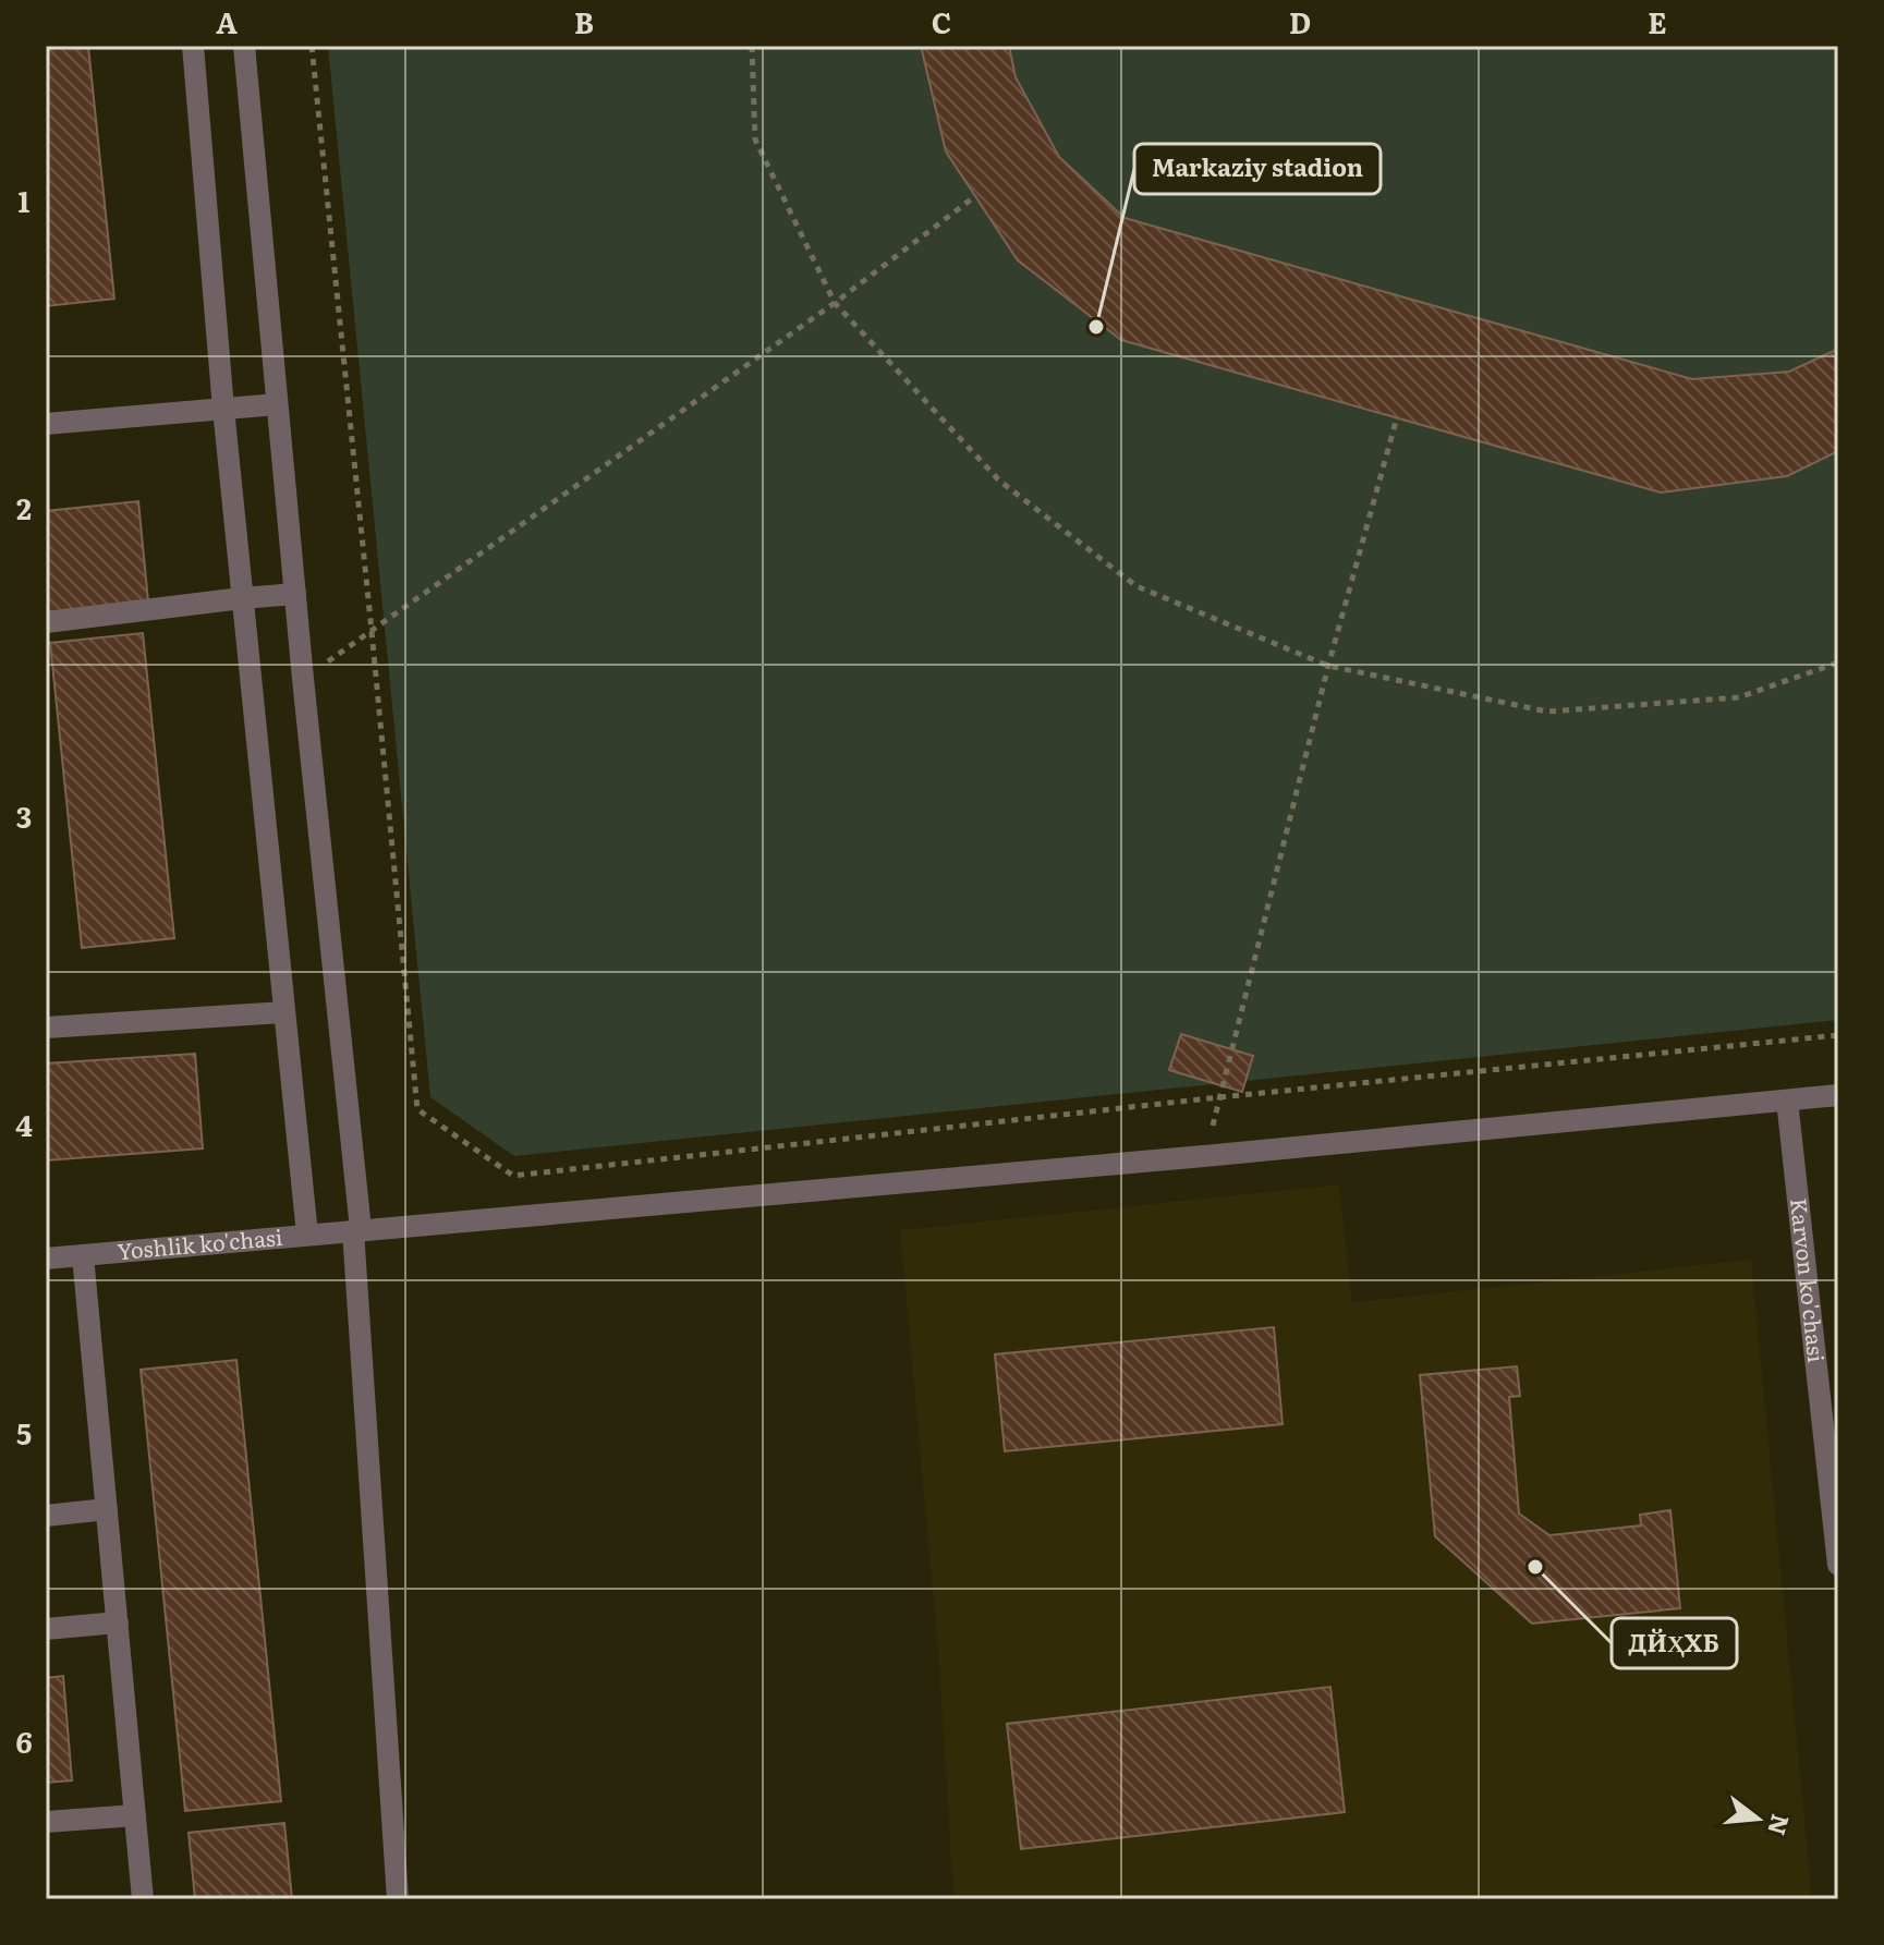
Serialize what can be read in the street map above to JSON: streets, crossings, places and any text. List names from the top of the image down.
{
  "streets": {
    "street": ["Yoshlik ko'chasi", "Karvon ko'chasi"]
  },
  "crossings": [
    ["Yoshlik ko'chasi", "Karvon ko'chasi"]
  ],
  "places": ["Markaziy stadion", "ДЙҲХБ"],
  "north": "right",
  "grid": {
    "columns": [
      "A",
      "B",
      "C",
      "D",
      "E"
    ],
    "rows": [
      "1",
      "2",
      "3",
      "4",
      "5",
      "6"
    ]
  }
}
